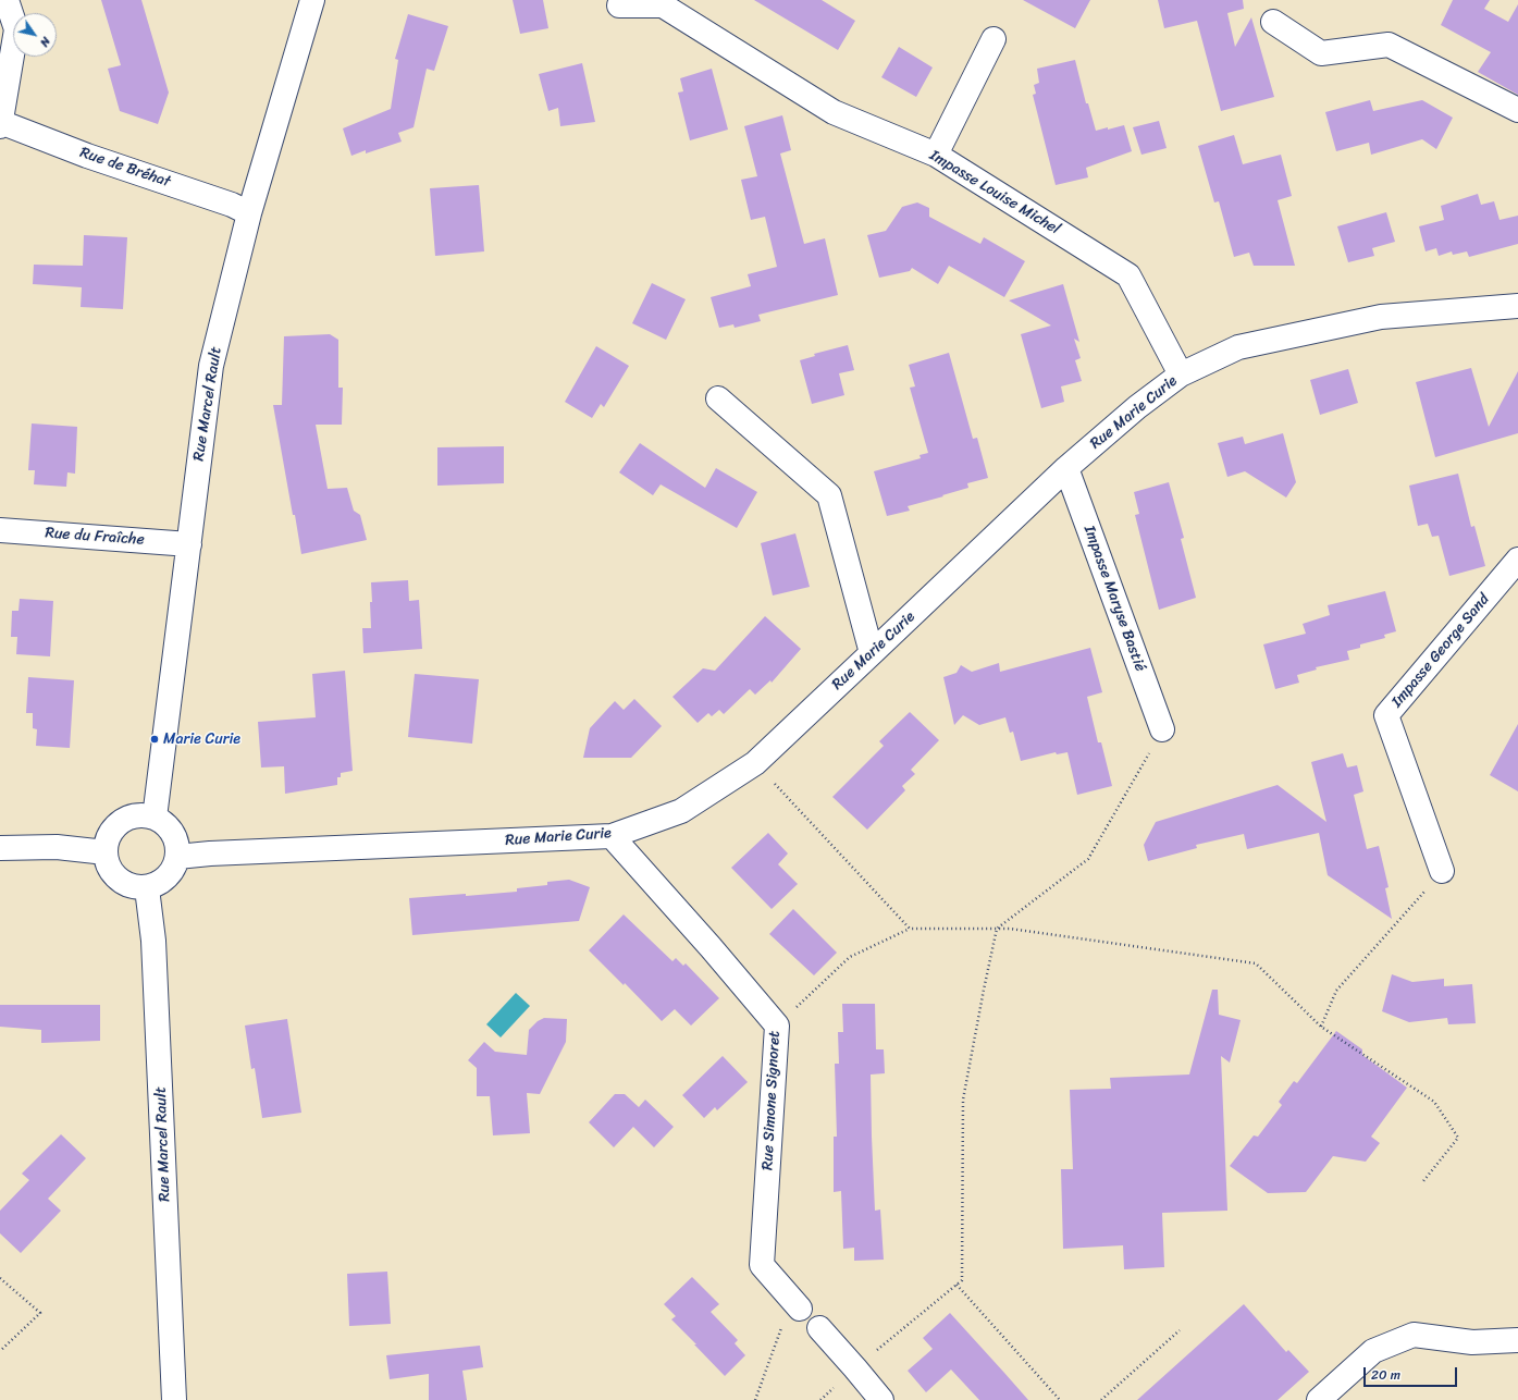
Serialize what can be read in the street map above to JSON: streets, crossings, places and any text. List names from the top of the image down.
{
  "streets": {
    "street": [
      "Rue de Bréhat",
      "Impasse Louise Michel",
      "Rue Marcel Rault",
      "Rue Marie Curie",
      "Rue du Fraîche",
      "Impasse Maryse Bastié",
      "Impasse George Sand",
      "Rue Simone Signoret"
    ]
  },
  "crossings": [
    ["Rue de Bréhat", "Rue Marcel Rault"],
    ["Impasse Louise Michel", "Rue Marie Curie"],
    ["Rue Marcel Rault", "Rue Marie Curie"],
    ["Rue Marcel Rault", "Rue du Fraîche"],
    ["Rue Marie Curie", "Impasse Maryse Bastié"],
    ["Rue Marie Curie", "Rue Simone Signoret"]
  ],
  "places": ["Marie Curie"],
  "scale_bar": "20 m",
  "north": "bottom right"
}
